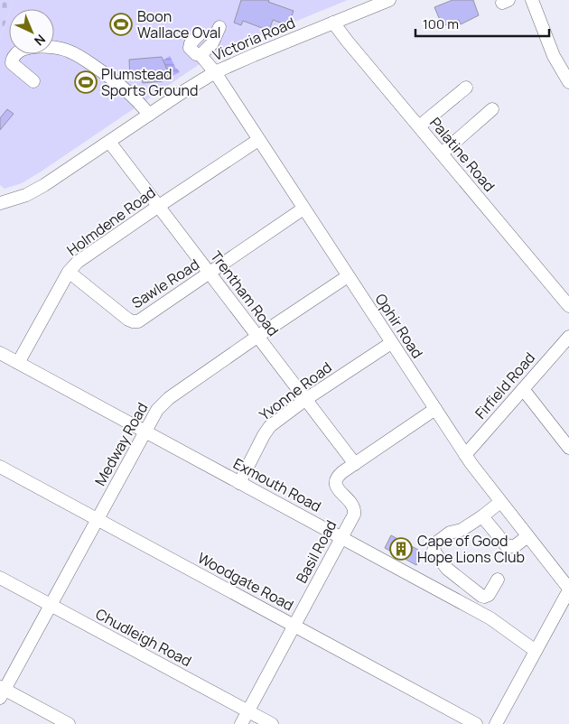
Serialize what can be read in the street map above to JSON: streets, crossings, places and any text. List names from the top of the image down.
{
  "streets": {
    "street": [
      "Victoria Road",
      "Palatine Road",
      "Holmdene Road",
      "Sawle Road",
      "Trentham Road",
      "Ophir Road",
      "Firfield Road",
      "Yvonne Road",
      "Medway Road",
      "Exmouth Road",
      "Basil Road",
      "Woodgate Road",
      "Chudleigh Road"
    ]
  },
  "crossings": [
    ["Victoria Road", "Palatine Road"],
    ["Victoria Road", "Trentham Road"],
    ["Victoria Road", "Ophir Road"],
    ["Holmdene Road", "Sawle Road"],
    ["Holmdene Road", "Trentham Road"],
    ["Holmdene Road", "Ophir Road"],
    ["Holmdene Road", "Exmouth Road"],
    ["Sawle Road", "Trentham Road"],
    ["Sawle Road", "Ophir Road"],
    ["Trentham Road", "Yvonne Road"],
    ["Trentham Road", "Medway Road"],
    ["Trentham Road", "Basil Road"],
    ["Ophir Road", "Firfield Road"],
    ["Ophir Road", "Yvonne Road"],
    ["Ophir Road", "Medway Road"],
    ["Ophir Road", "Basil Road"],
    ["Yvonne Road", "Exmouth Road"],
    ["Medway Road", "Exmouth Road"],
    ["Medway Road", "Woodgate Road"],
    ["Medway Road", "Chudleigh Road"],
    ["Exmouth Road", "Basil Road"],
    ["Basil Road", "Woodgate Road"],
    ["Basil Road", "Chudleigh Road"]
  ],
  "places": {
    "sports": ["Boon Wallace Oval", "Plumstead Sports Ground"],
    "building": ["Cape of Good Hope Lions Club"]
  },
  "scale_bar": "100 m",
  "north": "bottom right"
}
